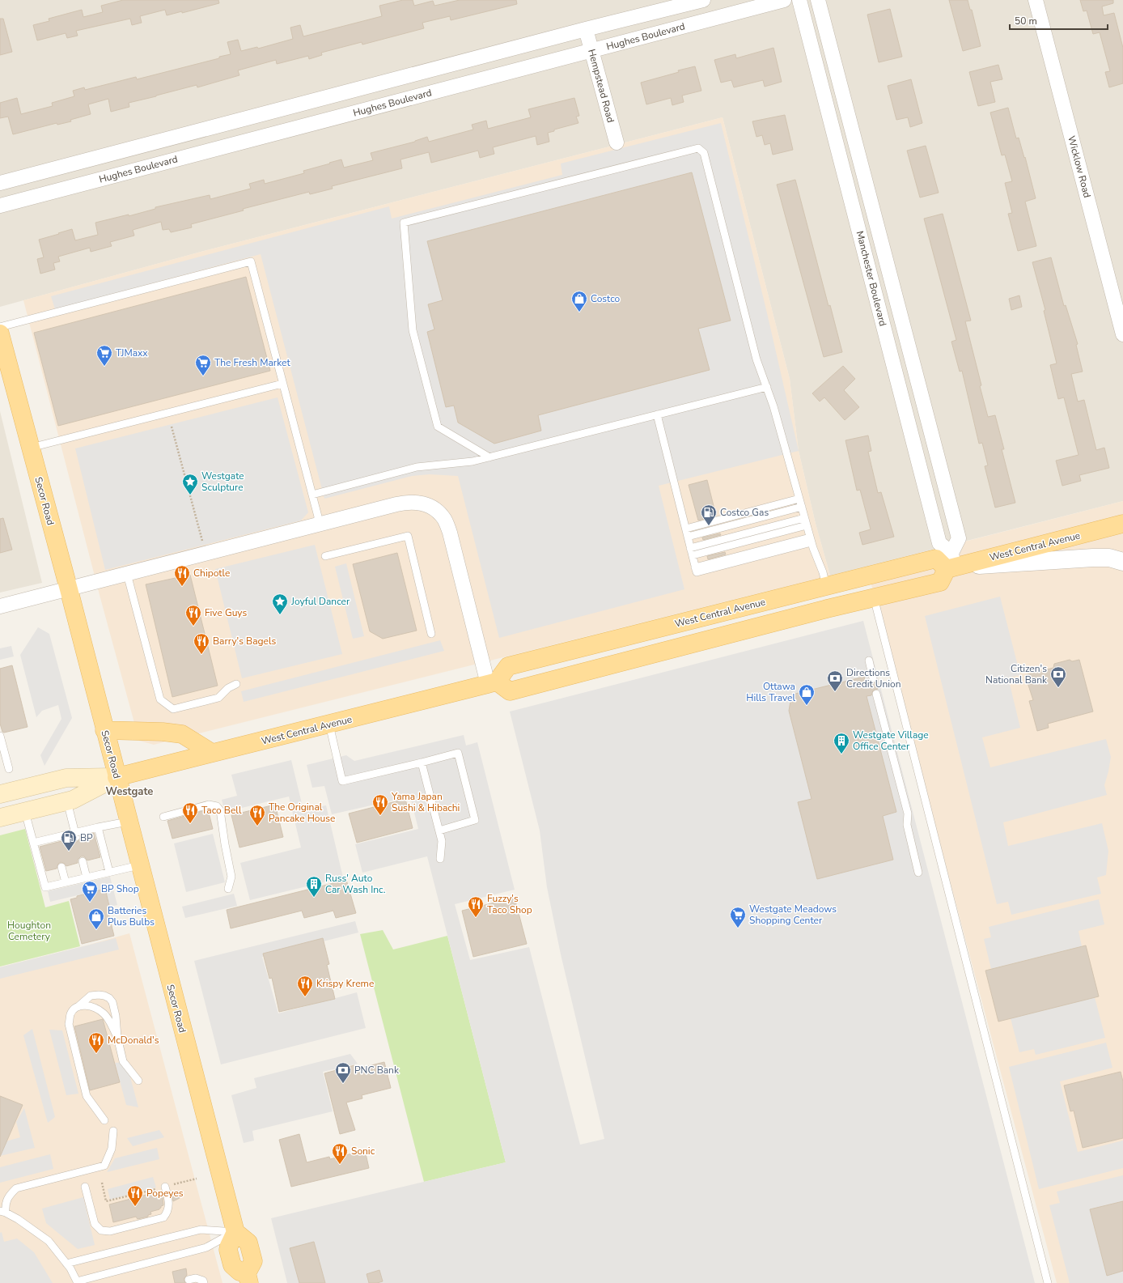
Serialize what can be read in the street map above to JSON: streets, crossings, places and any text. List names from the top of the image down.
{
  "streets": {
    "main road": ["Secor Road", "West Central Avenue"],
    "street": [
      "Hughes Boulevard",
      "Hempstead Road",
      "Wicklow Road",
      "Manchester Boulevard"
    ]
  },
  "crossings": [
    ["Hughes Boulevard", "Hempstead Road"],
    ["Manchester Boulevard", "West Central Avenue"],
    ["Secor Road", "West Central Avenue"]
  ],
  "districts": ["Westgate"],
  "parks": ["Houghton Cemetery"],
  "places": {
    "shop": ["Costco", "Ottawa Hills Travel", "Batteries Plus Bulbs"],
    "supermarket": [
      "TJMaxx",
      "The Fresh Market",
      "BP Shop",
      "Westgate Meadows Shopping Center"
    ],
    "place": ["Westgate Sculpture", "Joyful Dancer"],
    "fuel station": ["Costco Gas", "BP"],
    "restaurant": [
      "Chipotle",
      "Five Guys",
      "Barry's Bagels",
      "Yama Japan Sushi & Hibachi",
      "Taco Bell",
      "The Original Pancake House",
      "Fuzzy's Taco Shop",
      "Krispy Kreme",
      "McDonald's",
      "Sonic",
      "Popeyes"
    ],
    "bank": ["Citizen's National Bank", "Directions Credit Union", "PNC Bank"],
    "building": ["Westgate Village Office Center", "Russ' Auto Car Wash Inc."]
  },
  "scale_bar": "50 m"
}
